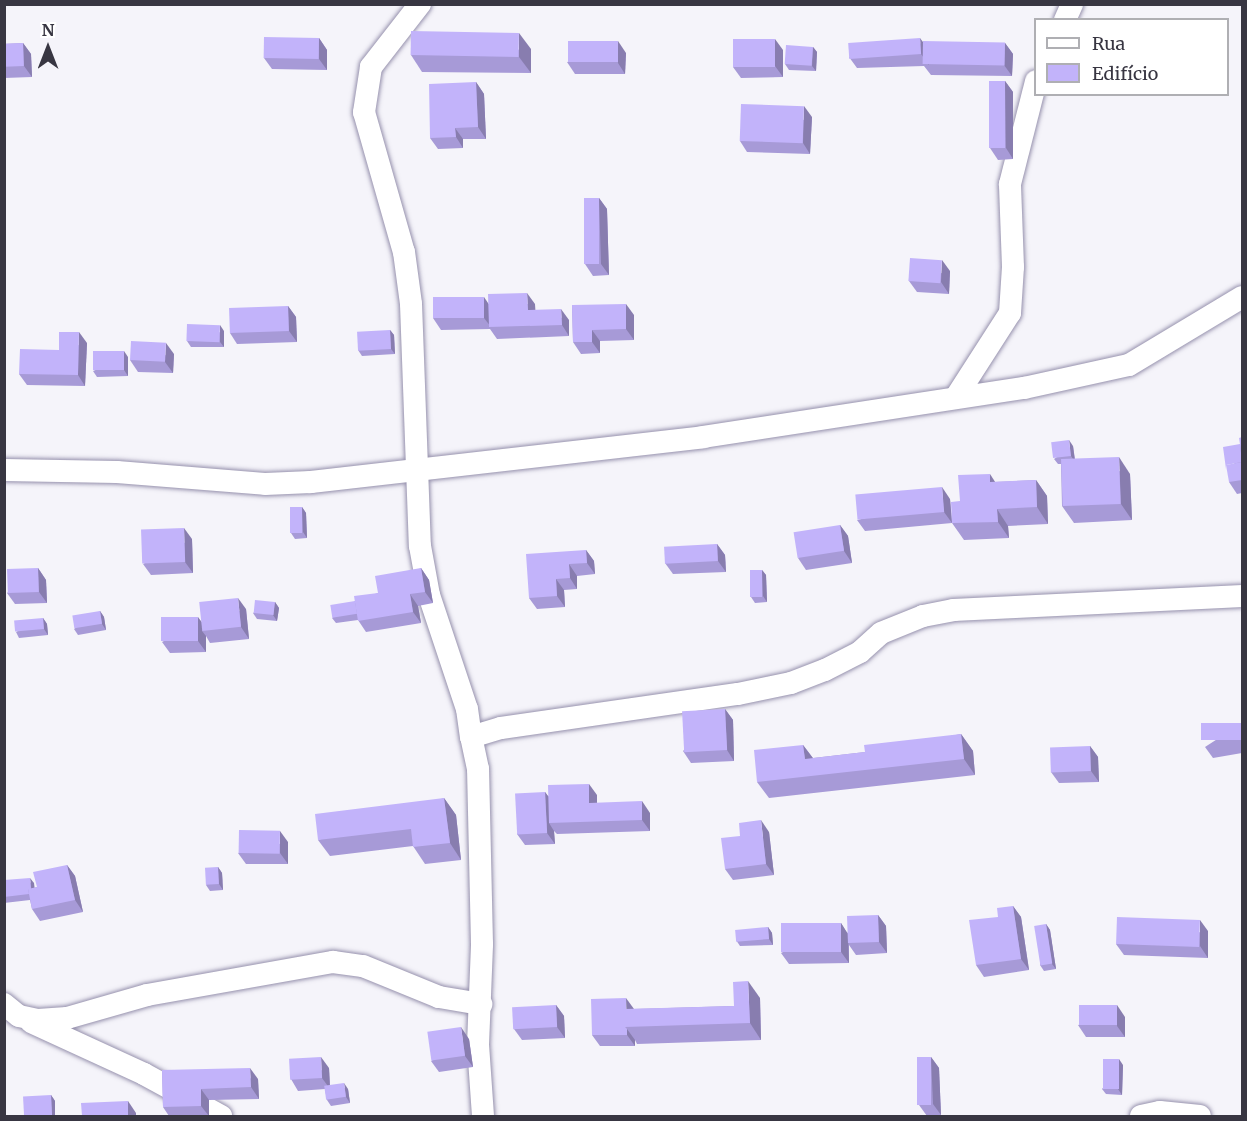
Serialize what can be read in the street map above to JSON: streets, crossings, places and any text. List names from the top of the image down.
{
  "legend": ["Rua", "Edifício"],
  "north": "top"
}
